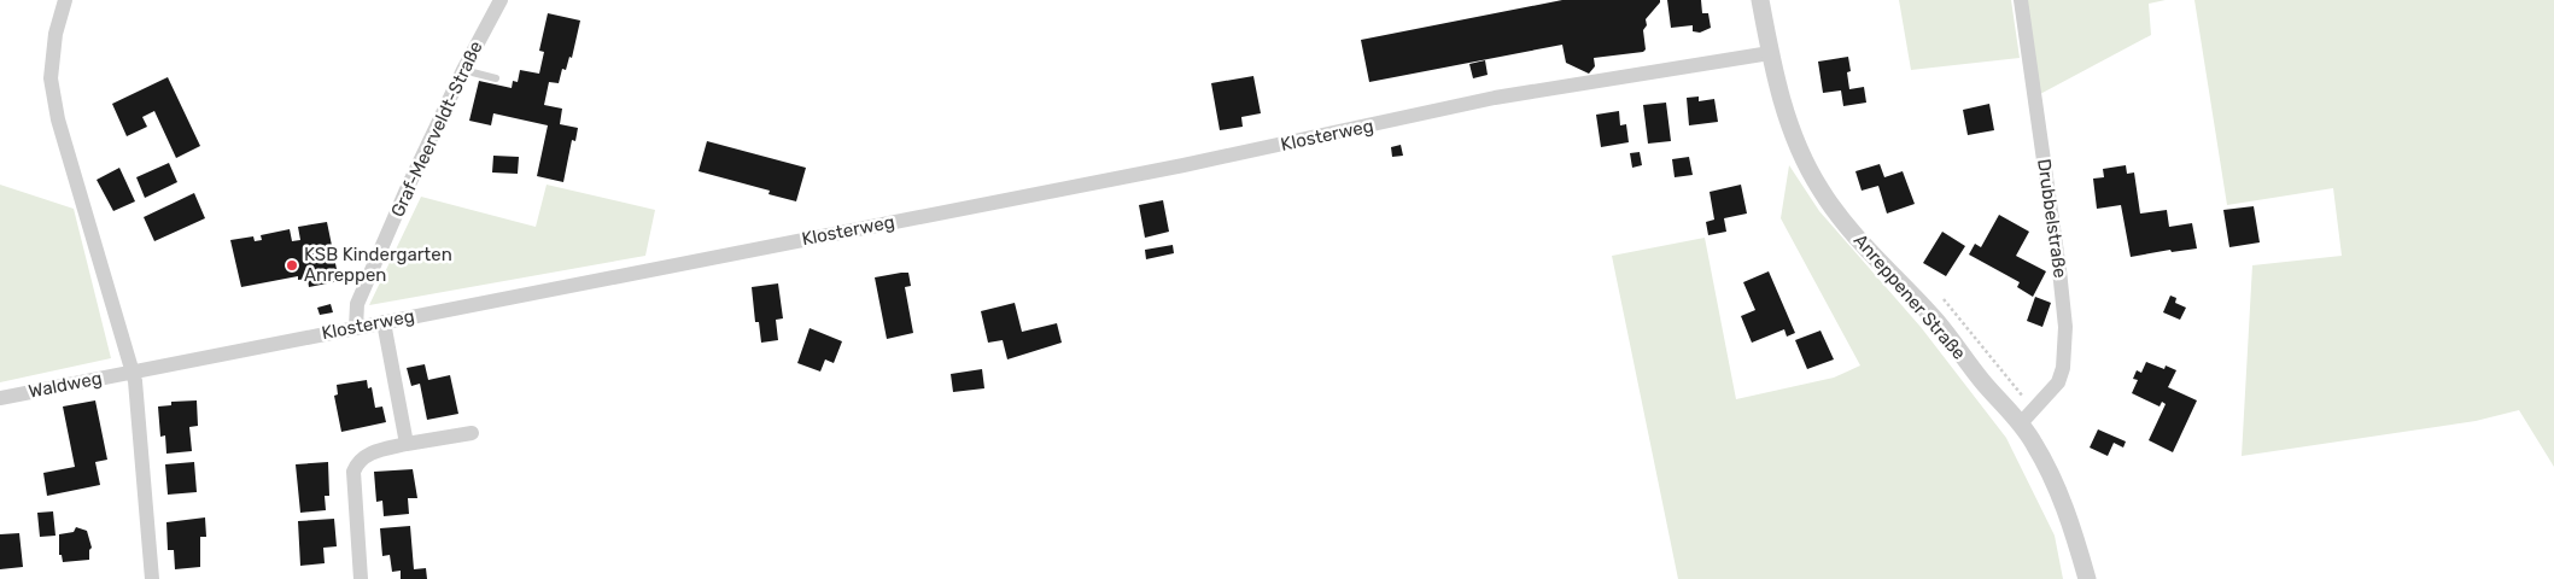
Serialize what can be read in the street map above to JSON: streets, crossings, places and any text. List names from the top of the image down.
{
  "streets": {
    "street": [
      "Graf-Meerveldt-Straße",
      "Klosterweg",
      "Drubbelstraße",
      "Anreppener Straße",
      "Waldweg"
    ]
  },
  "crossings": [
    ["Graf-Meerveldt-Straße", "Klosterweg"],
    ["Klosterweg", "Anreppener Straße"],
    ["Klosterweg", "Waldweg"],
    ["Drubbelstraße", "Anreppener Straße"]
  ],
  "places": ["KSB Kindergarten Anreppen"]
}
